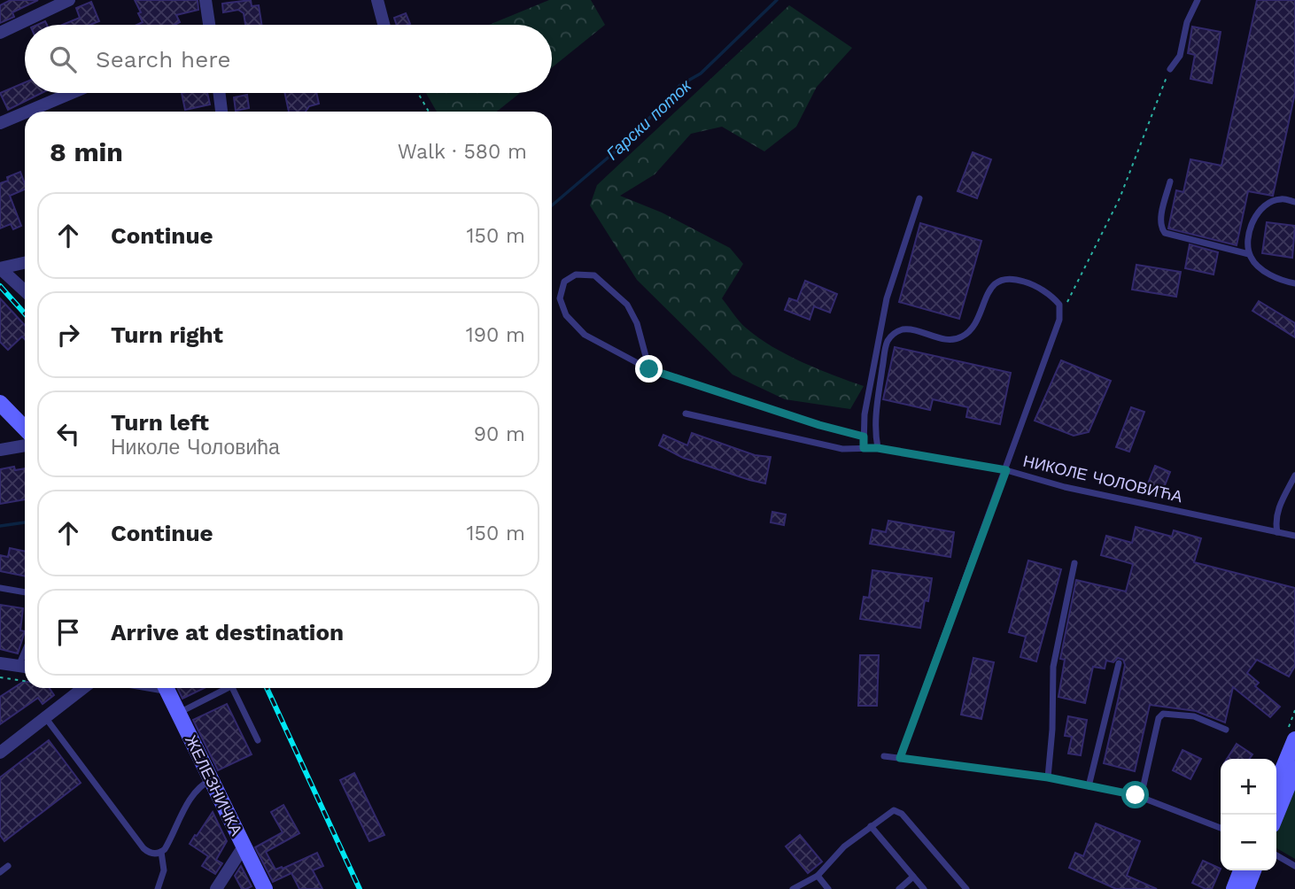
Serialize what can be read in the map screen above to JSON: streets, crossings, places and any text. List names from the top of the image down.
{
  "streets": {
    "street": ["ЖЕЛЕЗНИЧКА"],
    "lane": ["НИКОЛЕ ЧОЛОВИЋА"]
  },
  "water": ["Гарски поток"],
  "page": {
    "search": "Search here",
    "heading": ["8 min", "Walk · 580 m"],
    "list": [
      ["Continue", "150 m"],
      ["Turn right", "190 m"],
      ["Turn left", "Николе Чоловића", "90 m"],
      ["Continue", "150 m"],
      "Arrive at destination"
    ],
    "map_buttons": ["+", "−"]
  }
}
